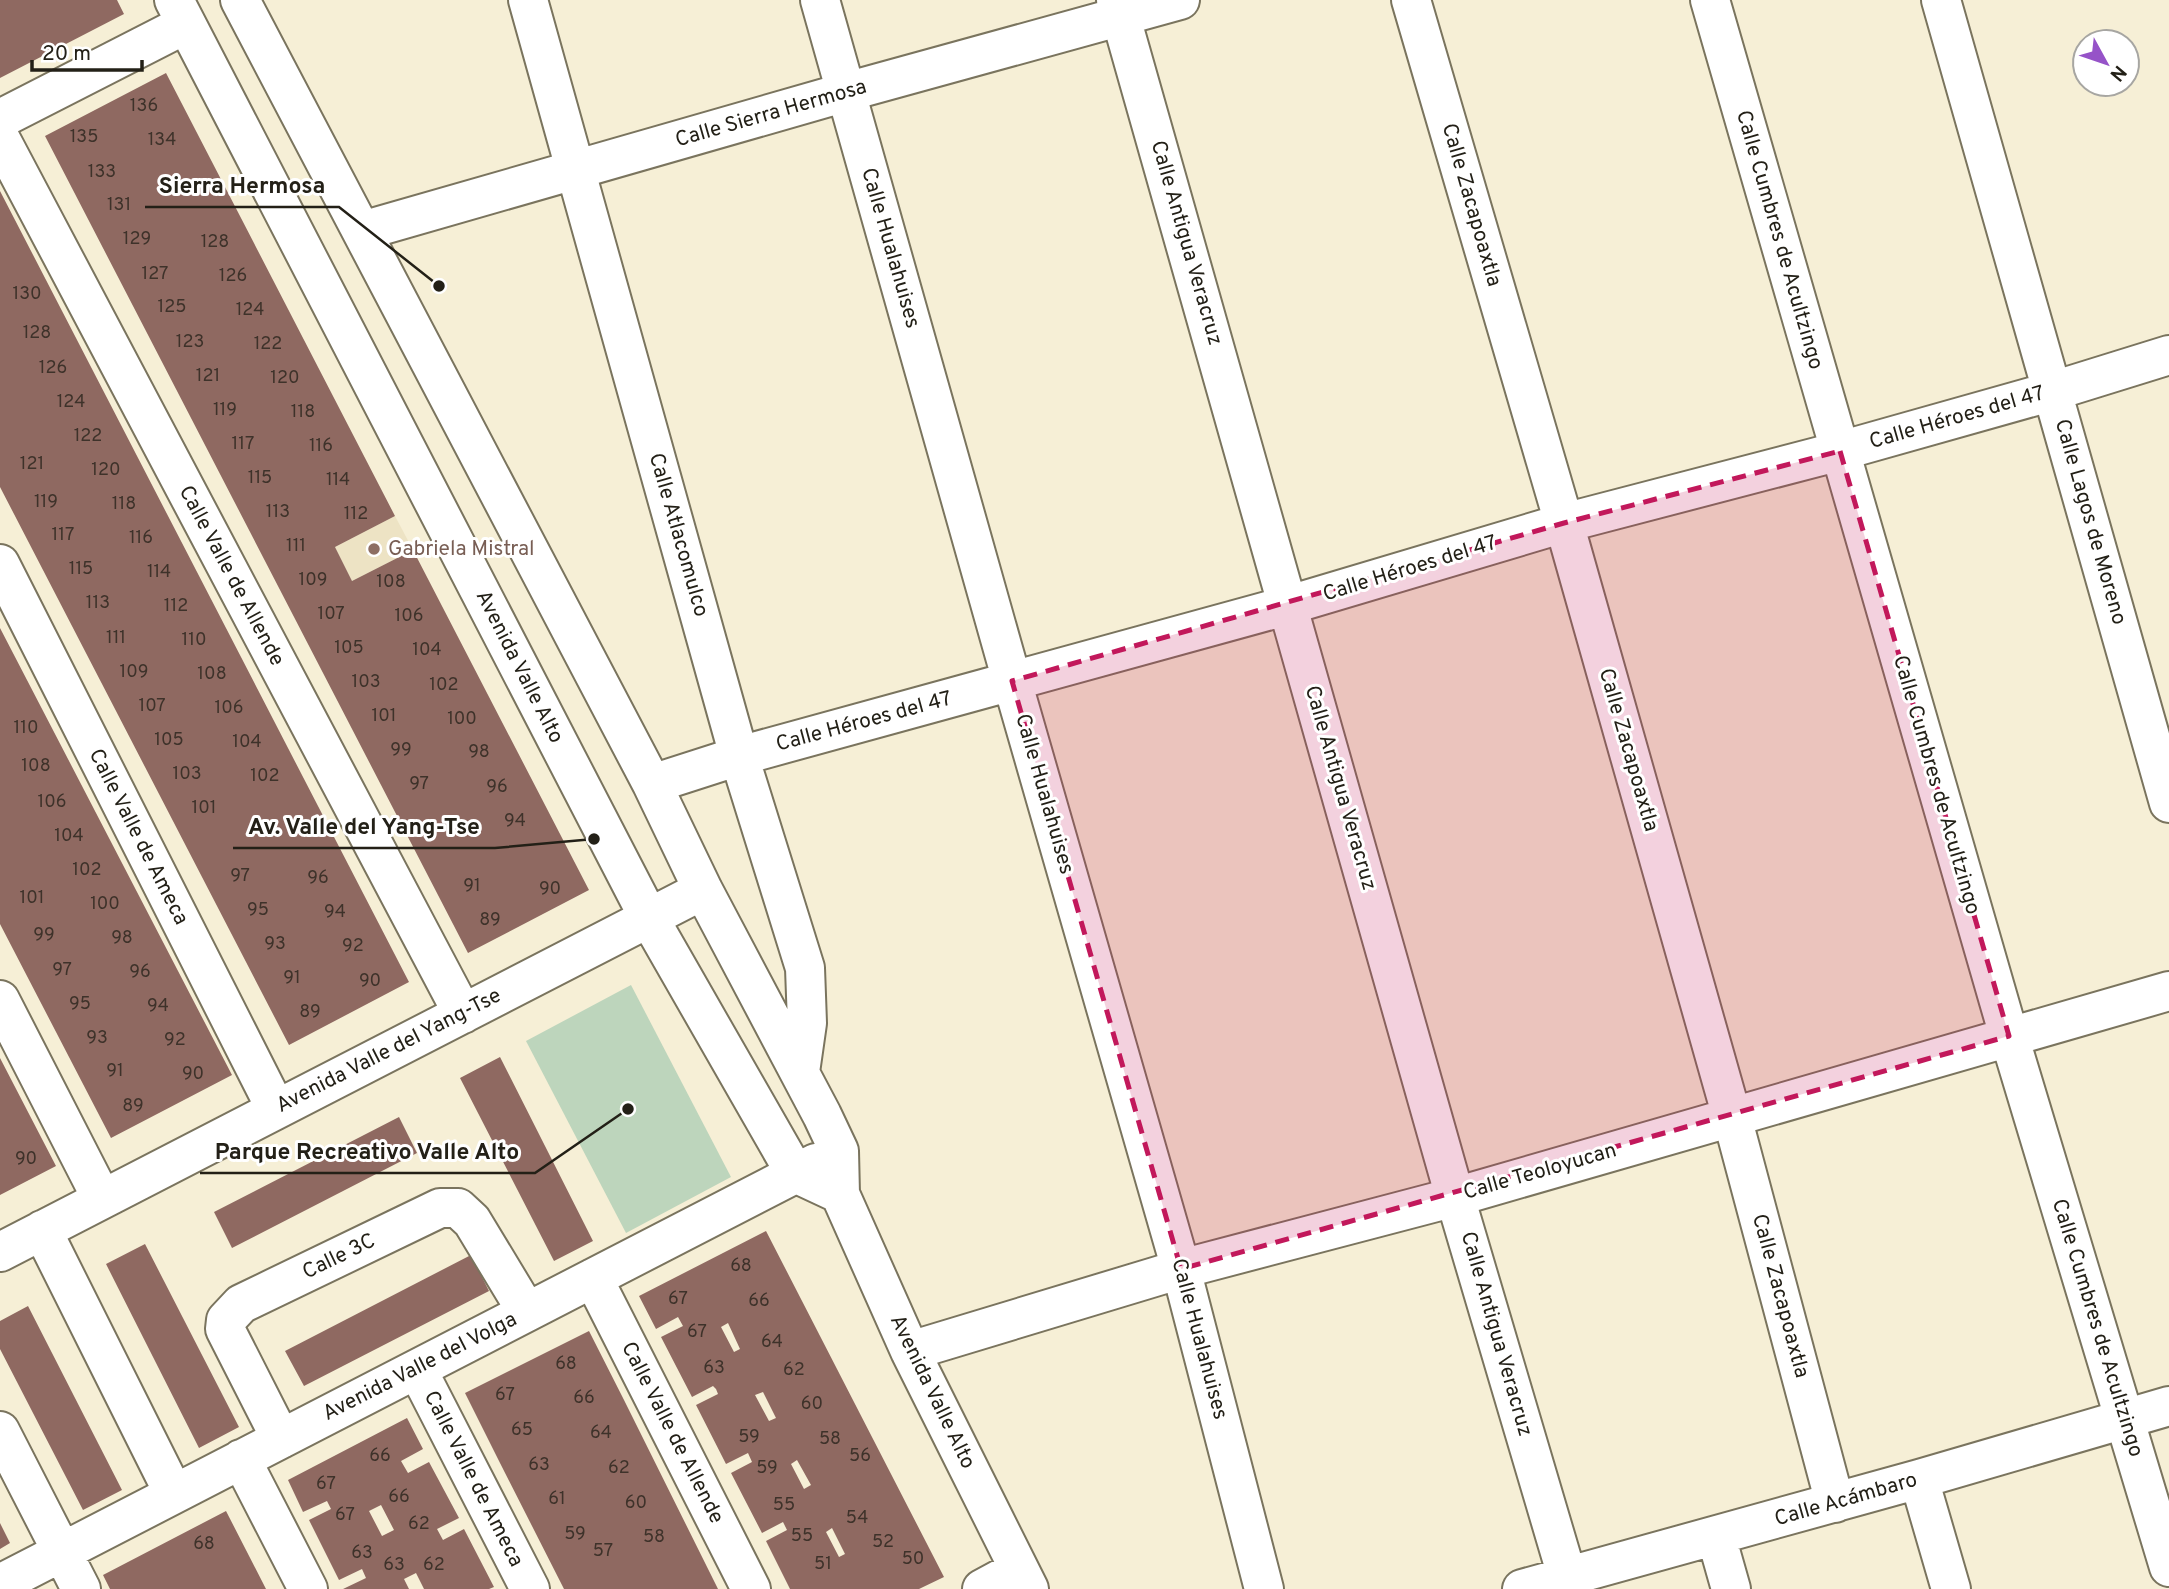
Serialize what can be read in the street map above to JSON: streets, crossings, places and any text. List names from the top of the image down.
{
  "streets": {
    "street": [
      "Calle Sierra Hermosa",
      "Calle Zacapoaxtla",
      "Calle Cumbres de Acultzingo",
      "Calle Antigua Veracruz",
      "Calle Hualahuises",
      "Calle Héroes del 47",
      "Calle Lagos de Moreno",
      "Calle Atlacomulco",
      "Calle Valle de Allende",
      "Avenida Valle Alto",
      "Calle Valle de Ameca",
      "Avenida Valle del Yang-Tse",
      "Calle Teoloyucan",
      "Calle 3C",
      "Avenida Valle del Volga",
      "Calle Acámbaro"
    ]
  },
  "crossings": [
    ["Calle Sierra Hermosa", "Calle Antigua Veracruz"],
    ["Calle Sierra Hermosa", "Calle Hualahuises"],
    ["Calle Sierra Hermosa", "Calle Atlacomulco"],
    ["Calle Sierra Hermosa", "Avenida Valle Alto"],
    ["Calle Zacapoaxtla", "Calle Héroes del 47"],
    ["Calle Zacapoaxtla", "Calle Teoloyucan"],
    ["Calle Zacapoaxtla", "Calle Acámbaro"],
    ["Calle Cumbres de Acultzingo", "Calle Héroes del 47"],
    ["Calle Cumbres de Acultzingo", "Calle Teoloyucan"],
    ["Calle Cumbres de Acultzingo", "Calle Acámbaro"],
    ["Calle Antigua Veracruz", "Calle Héroes del 47"],
    ["Calle Antigua Veracruz", "Calle Teoloyucan"],
    ["Calle Antigua Veracruz", "Calle Acámbaro"],
    ["Calle Hualahuises", "Calle Héroes del 47"],
    ["Calle Hualahuises", "Calle Teoloyucan"],
    ["Calle Héroes del 47", "Calle Lagos de Moreno"],
    ["Calle Héroes del 47", "Calle Atlacomulco"],
    ["Calle Héroes del 47", "Avenida Valle Alto"],
    ["Calle Atlacomulco", "Avenida Valle Alto"],
    ["Calle Valle de Allende", "Avenida Valle del Yang-Tse"],
    ["Calle Valle de Allende", "Avenida Valle del Volga"],
    ["Avenida Valle Alto", "Avenida Valle del Yang-Tse"],
    ["Avenida Valle Alto", "Calle Teoloyucan"],
    ["Avenida Valle Alto", "Avenida Valle del Volga"],
    ["Calle Valle de Ameca", "Avenida Valle del Yang-Tse"],
    ["Calle Valle de Ameca", "Avenida Valle del Volga"],
    ["Calle 3C", "Avenida Valle del Volga"]
  ],
  "places": [
    "Sierra Hermosa",
    "Gabriela Mistral",
    "Av. Valle del Yang-Tse",
    "Parque Recreativo Valle Alto"
  ],
  "house_numbers": [
    "136",
    "135",
    "134",
    "133",
    "131",
    "129",
    "128",
    "127",
    "126",
    "130",
    "125",
    "124",
    "128",
    "123",
    "122",
    "126",
    "121",
    "120",
    "124",
    "119",
    "118",
    "122",
    "117",
    "116",
    "121",
    "120",
    "115",
    "114",
    "119",
    "118",
    "113",
    "112",
    "117",
    "116",
    "111",
    "115",
    "114",
    "109",
    "108",
    "113",
    "112",
    "107",
    "106",
    "111",
    "110",
    "105",
    "104",
    "109",
    "108",
    "103",
    "102",
    "107",
    "106",
    "101",
    "100",
    "110",
    "105",
    "104",
    "99",
    "98",
    "108",
    "103",
    "102",
    "97",
    "96",
    "106",
    "101",
    "94",
    "104",
    "102",
    "97",
    "96",
    "91",
    "90",
    "101",
    "100",
    "95",
    "94",
    "89",
    "99",
    "98",
    "93",
    "92",
    "97",
    "96",
    "91",
    "90",
    "95",
    "94",
    "89",
    "93",
    "92",
    "91",
    "90",
    "89",
    "90",
    "68",
    "67",
    "66",
    "67",
    "64",
    "68",
    "63",
    "62",
    "67",
    "66",
    "60",
    "65",
    "64",
    "59",
    "58",
    "66",
    "56",
    "63",
    "62",
    "59",
    "67",
    "66",
    "61",
    "60",
    "55",
    "67",
    "54",
    "62",
    "59",
    "55",
    "58",
    "52",
    "68",
    "57",
    "63",
    "50",
    "51",
    "63",
    "62"
  ],
  "scale_bar": "20 m",
  "north": "bottom right"
}
